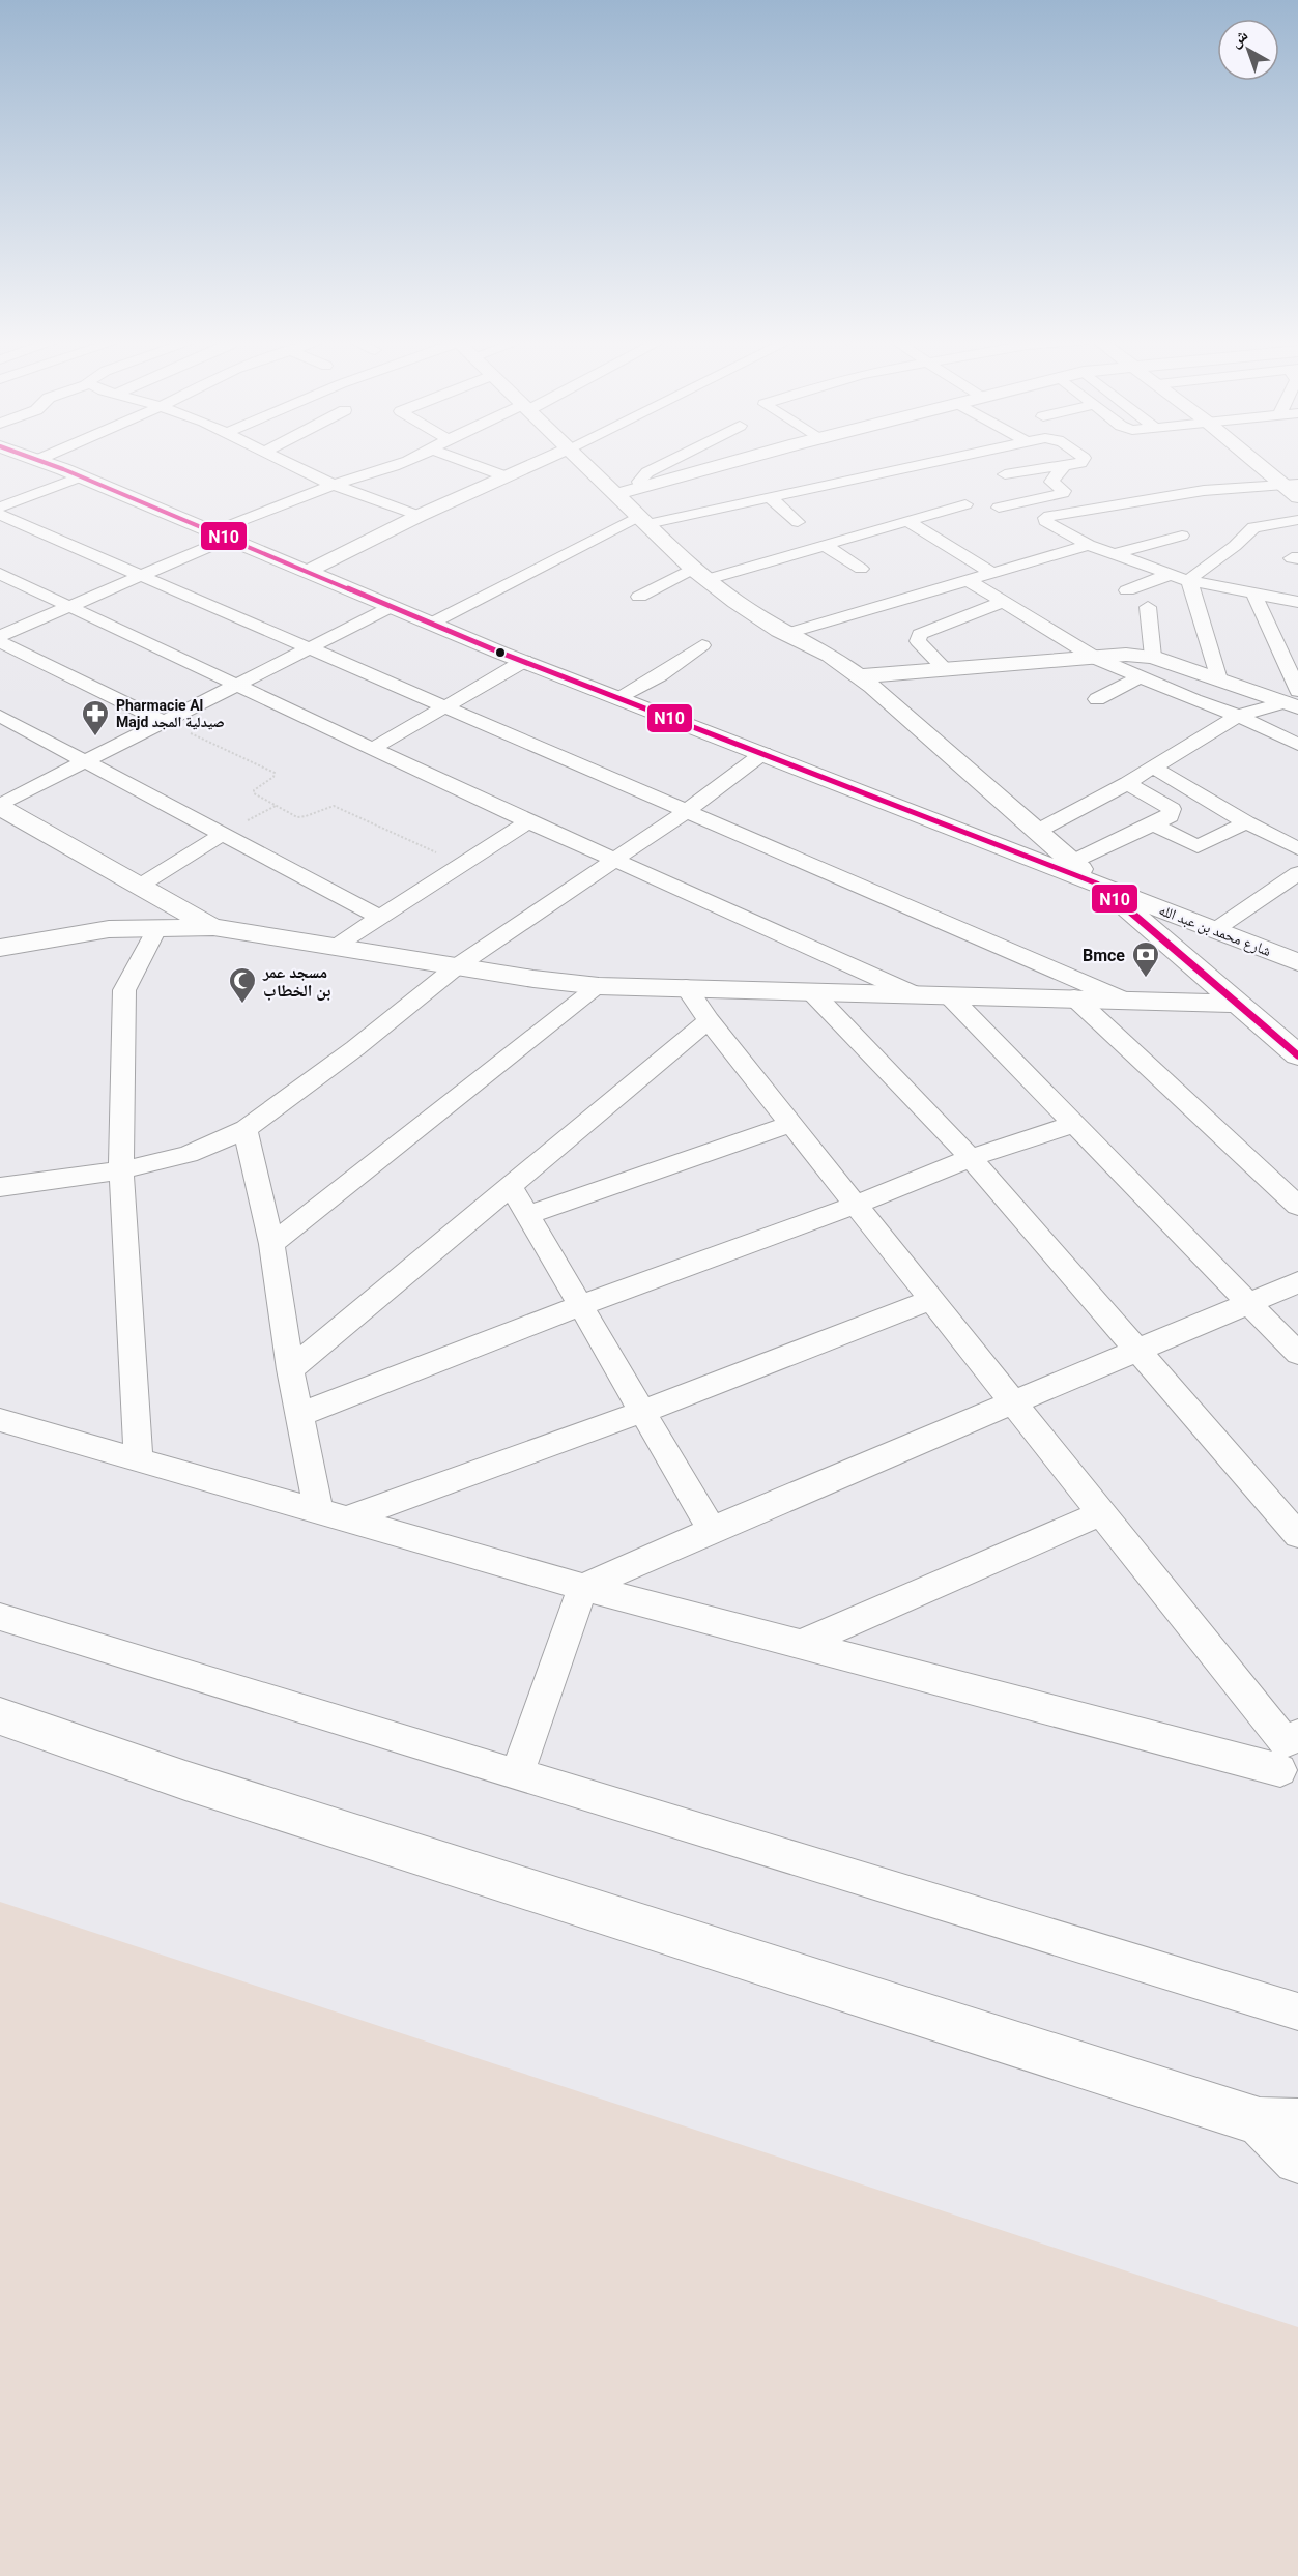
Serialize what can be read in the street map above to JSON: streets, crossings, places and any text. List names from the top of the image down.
{
  "streets": {
    "street": ["شارع محمد بن عبد الله"]
  },
  "places": {
    "pharmacy": ["Pharmacie Al Majd صيدلية المجد"],
    "bank": ["Bmce"],
    "mosque": ["مسجد عمر بن الخطاب"]
  },
  "lines": ["transit line N10"],
  "north": "top left"
}
